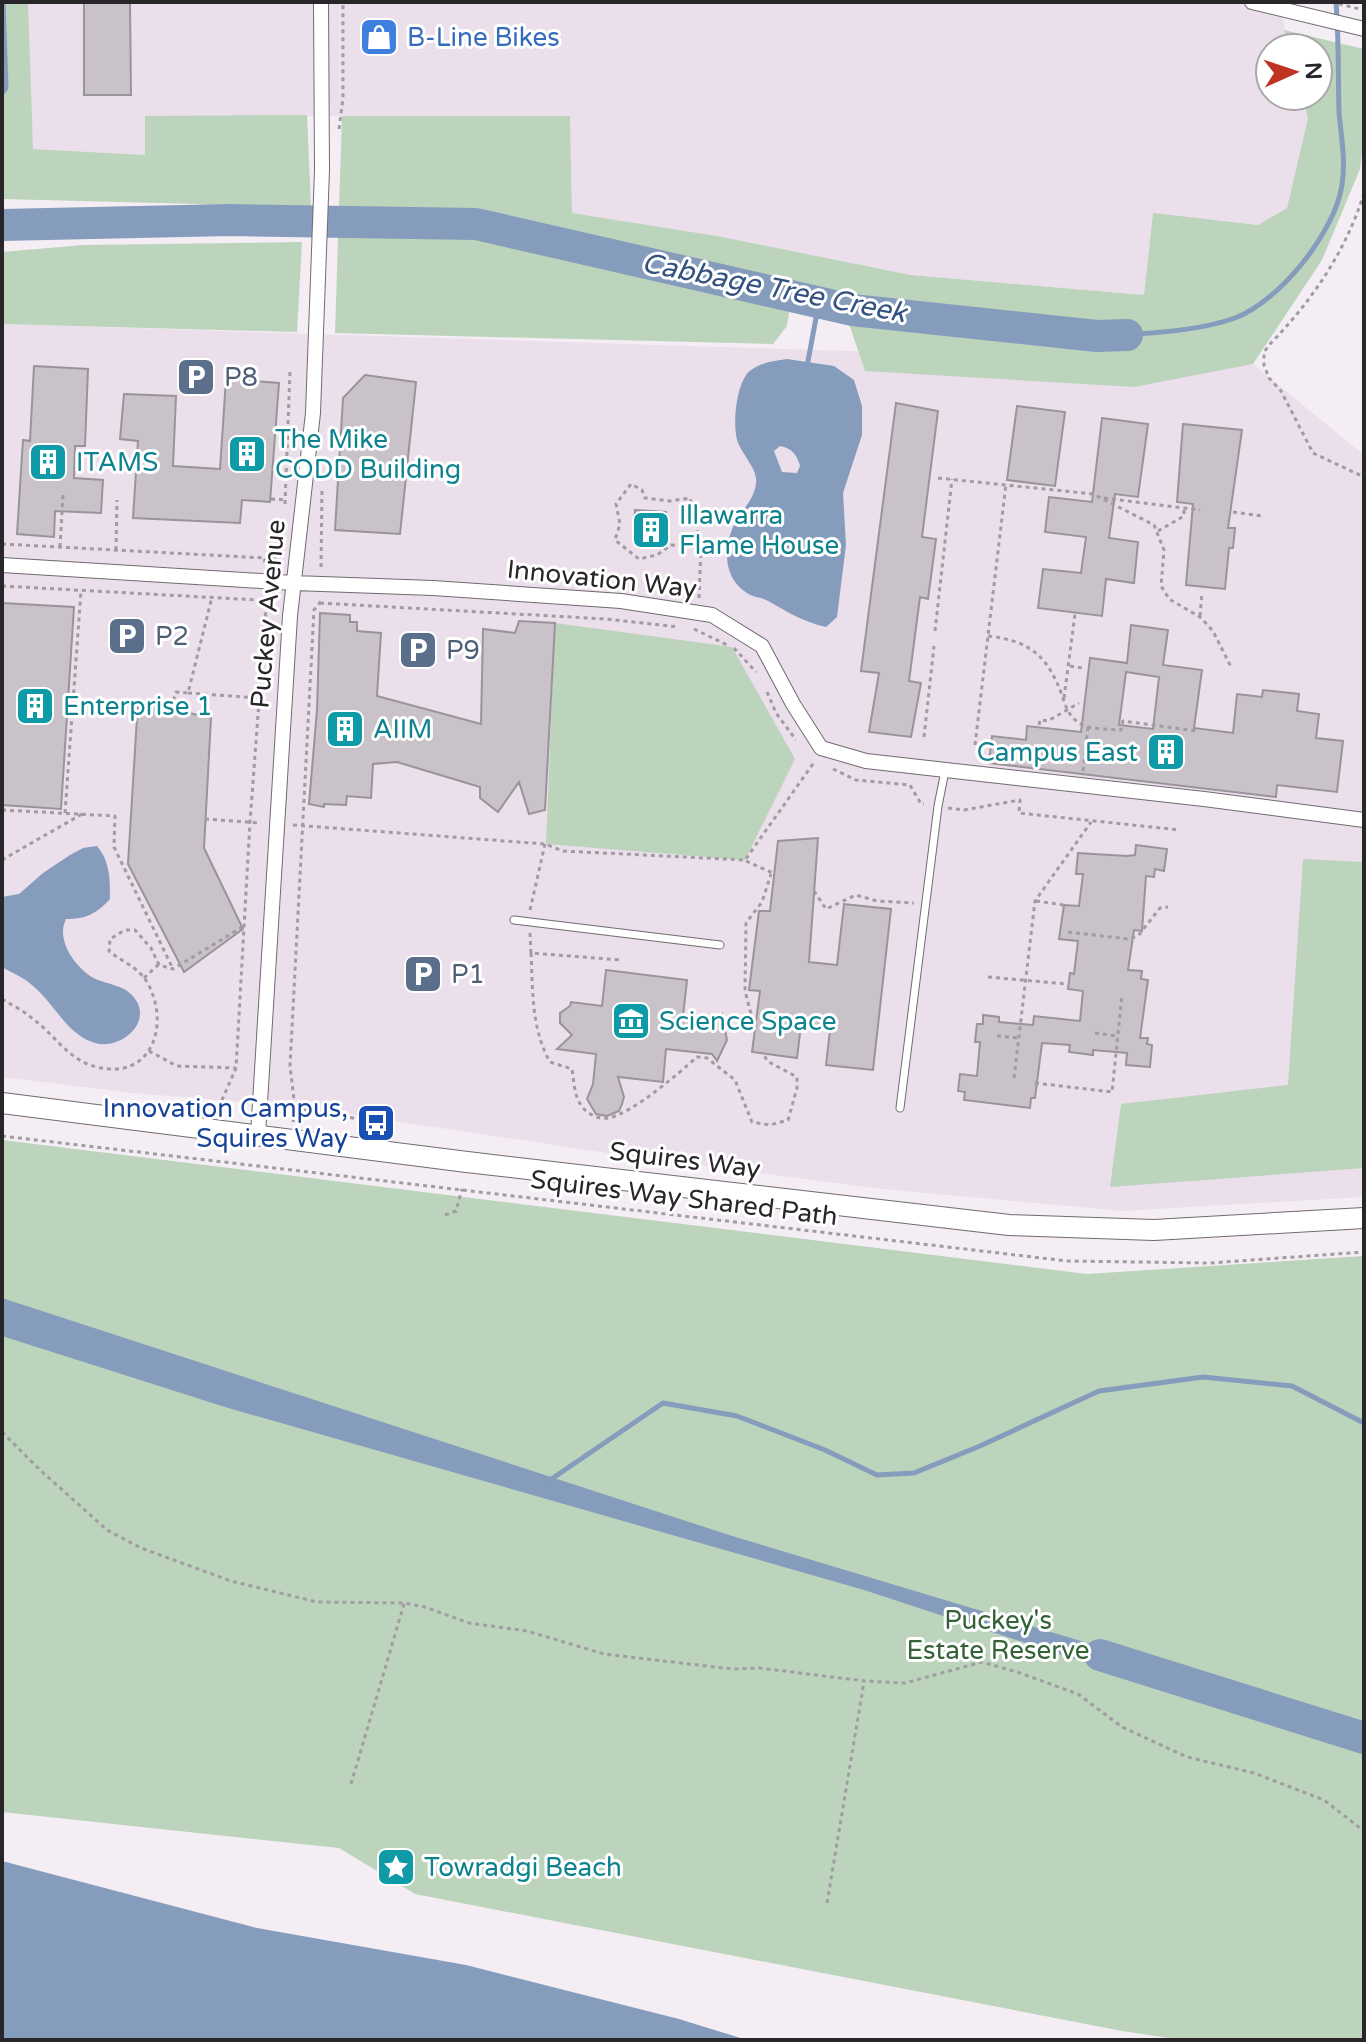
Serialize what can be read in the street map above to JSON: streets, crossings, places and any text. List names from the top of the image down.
{
  "streets": {
    "main road": ["Squires Way"],
    "street": ["Innovation Way", "Puckey Avenue"],
    "path": ["Squires Way Shared Path"]
  },
  "crossings": [
    ["Innovation Way", "Puckey Avenue"],
    ["Puckey Avenue", "Squires Way"]
  ],
  "water": ["Cabbage Tree Creek"],
  "parks": ["Puckey's Estate Reserve"],
  "places": {
    "shop": ["B-Line Bikes"],
    "parking": [
      "P8",
      "P2",
      "P9",
      "P1"
    ],
    "building": [
      "The Mike CODD Building",
      "ITAMS",
      "Illawarra Flame House",
      "Enterprise 1",
      "AIIM",
      "Campus East"
    ],
    "museum": ["Science Space"],
    "bus stop": ["Innovation Campus, Squires Way"],
    "place": ["Towradgi Beach"]
  },
  "north": "right"
}
